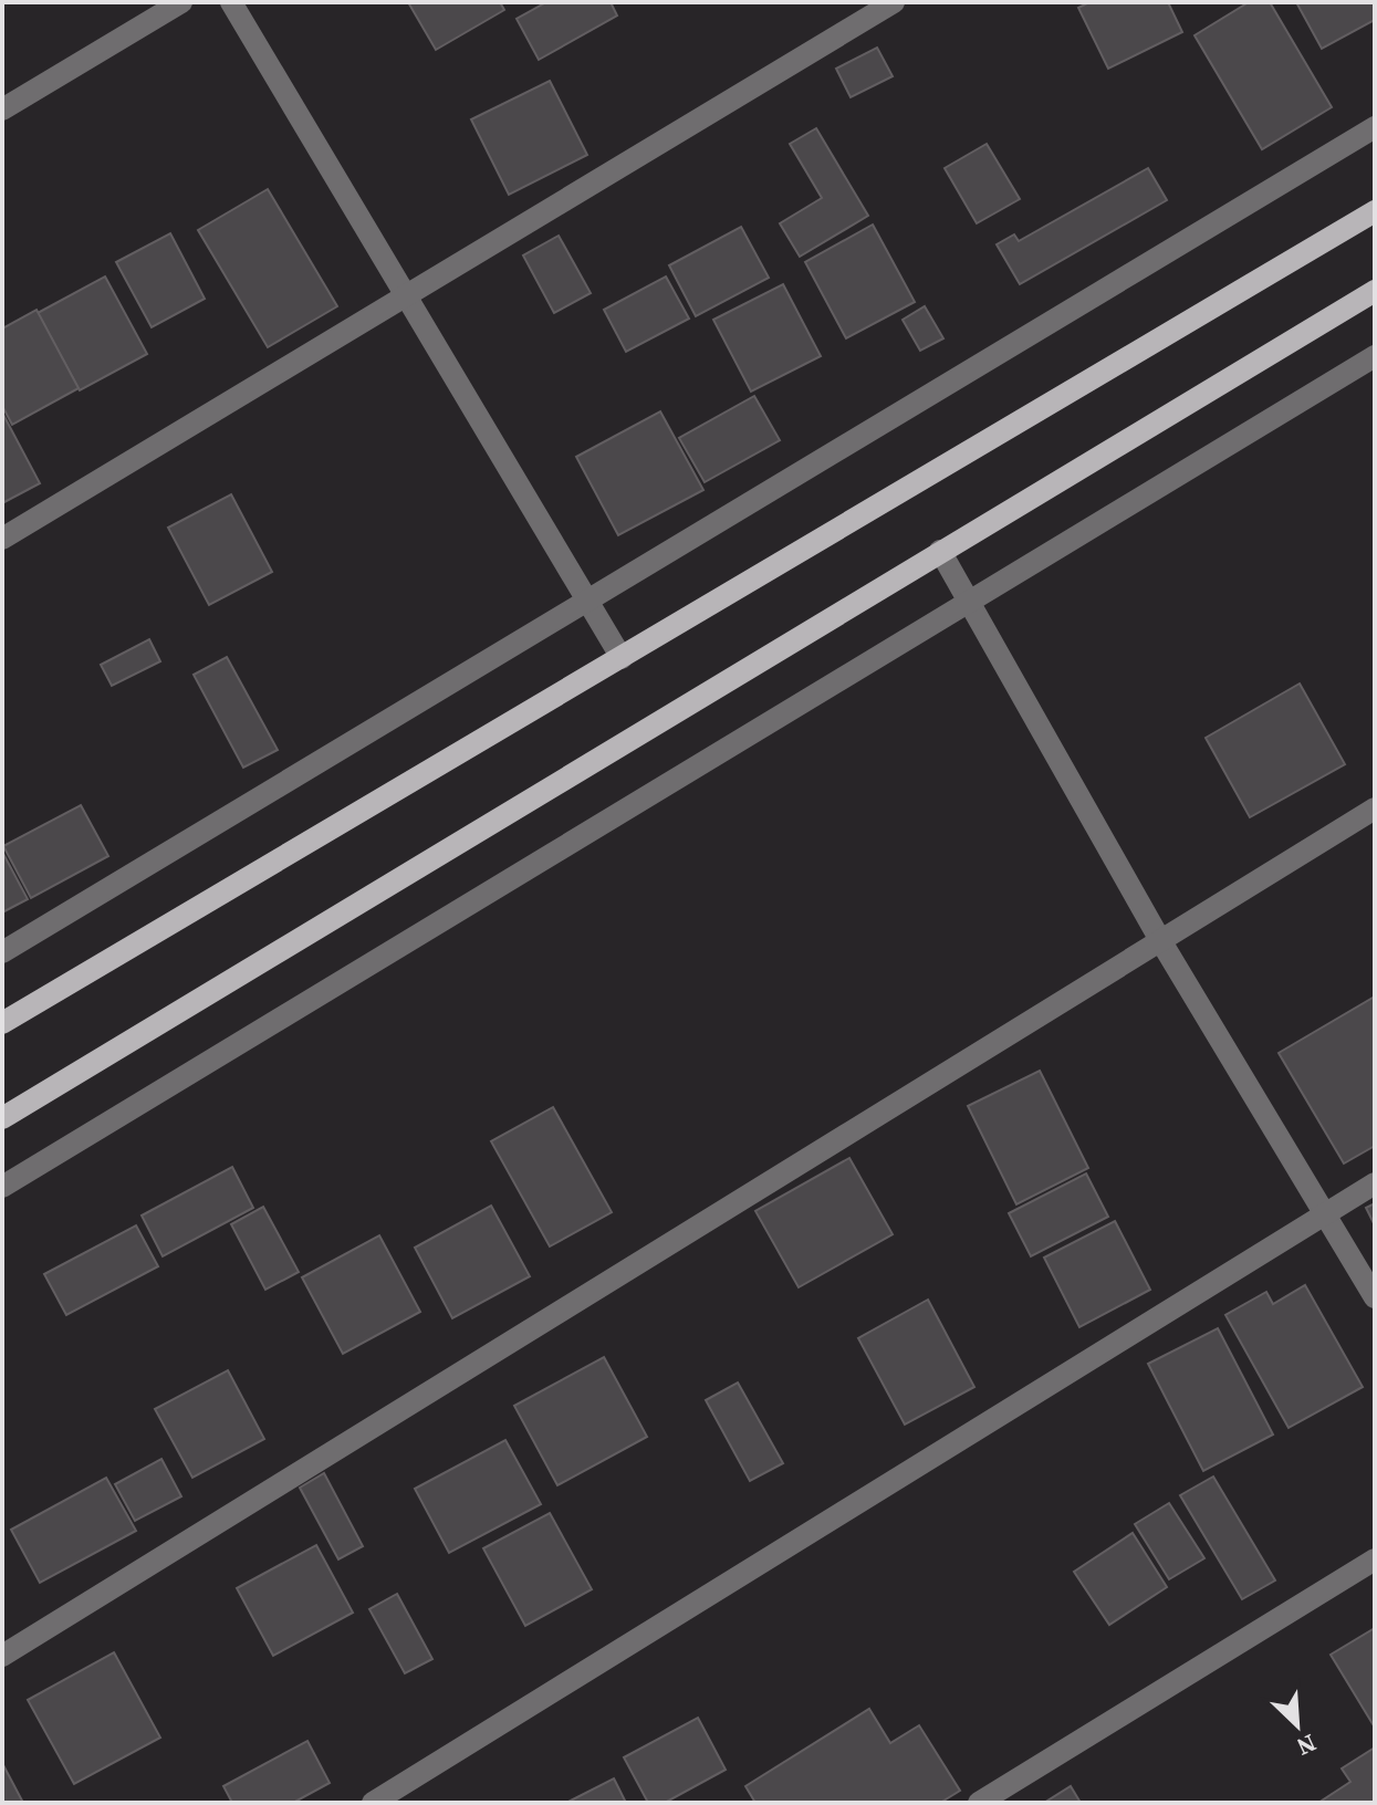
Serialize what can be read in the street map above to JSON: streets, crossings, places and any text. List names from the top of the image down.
{
  "north": "bottom right"
}
